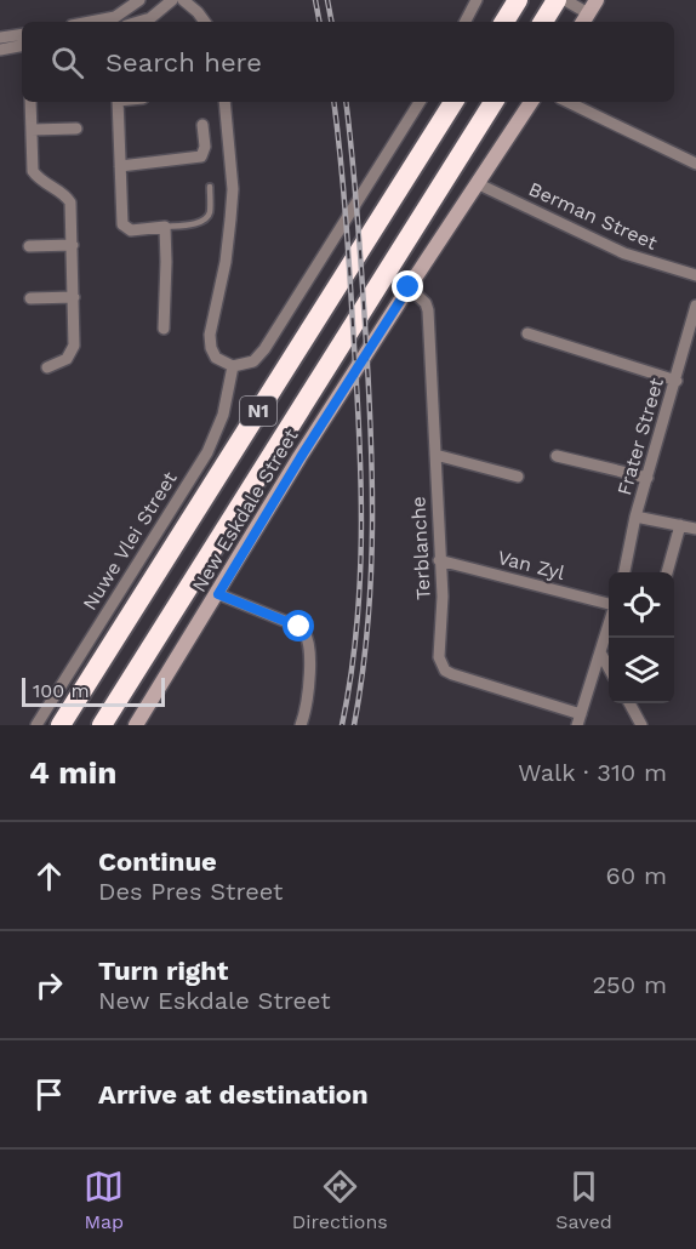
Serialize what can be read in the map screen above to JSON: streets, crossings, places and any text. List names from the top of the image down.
{
  "streets": {
    "highway": ["N1"],
    "street": [
      "Berman Street",
      "Frater Street",
      "New Eskdale Street",
      "Nuwe Vlei Street",
      "Terblanche",
      "Van Zyl"
    ]
  },
  "crossings": [
    ["Berman Street", "New Eskdale Street"],
    ["New Eskdale Street", "Terblanche"],
    ["Terblanche", "Van Zyl"]
  ],
  "scale_bar": "100 m",
  "page": {
    "search": "Search here",
    "scale": "100 m",
    "heading": ["4 min", "Walk · 310 m"],
    "list": [
      ["Continue", "Des Pres Street", "60 m"],
      ["Turn right", "New Eskdale Street", "250 m"],
      "Arrive at destination"
    ],
    "nav": ["Map", "Directions", "Saved"]
  }
}
